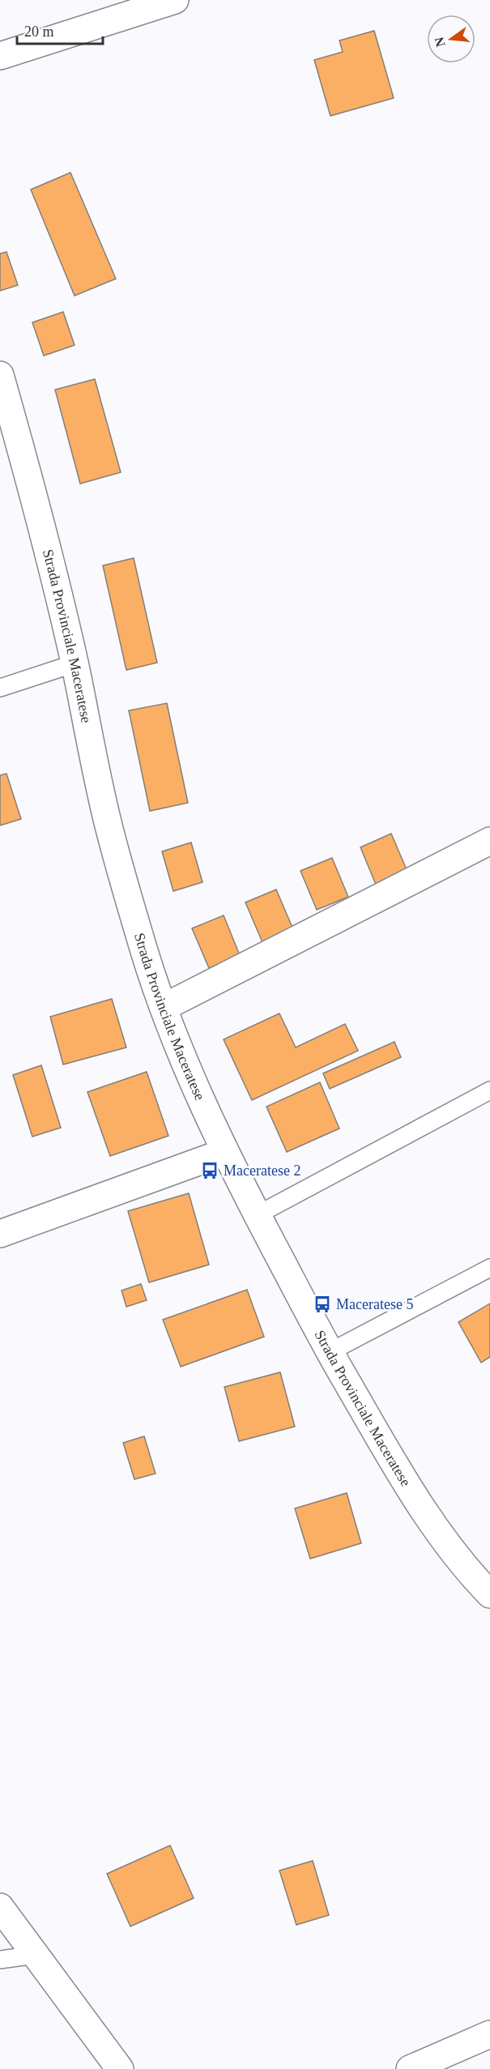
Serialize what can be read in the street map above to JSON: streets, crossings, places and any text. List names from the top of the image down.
{
  "streets": {
    "main road": ["Strada Provinciale Maceratese"]
  },
  "places": {
    "bus stop": ["Maceratese 2", "Maceratese 5"]
  },
  "scale_bar": "20 m",
  "north": "left"
}
